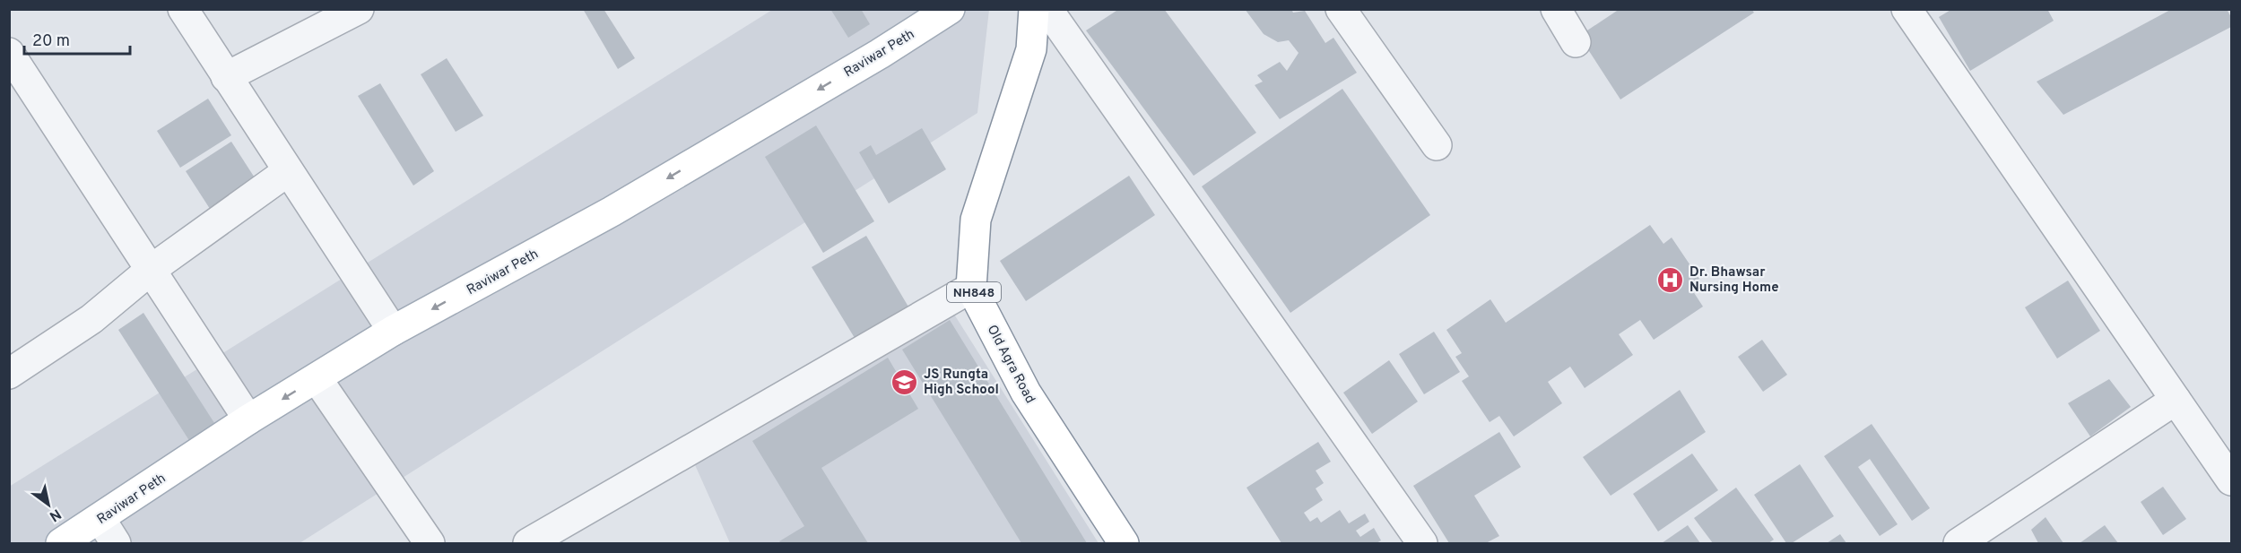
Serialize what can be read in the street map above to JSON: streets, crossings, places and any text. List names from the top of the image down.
{
  "streets": {
    "main road": ["Raviwar Peth", "NH848", "Old Agra Road"]
  },
  "crossings": [
    ["NH848", "Old Agra Road"]
  ],
  "one_way": ["Raviwar Peth"],
  "places": {
    "hospital": ["Dr. Bhawsar Nursing Home"],
    "school or university": ["JS Rungta High School"]
  },
  "scale_bar": "20 m",
  "north": "bottom right"
}
